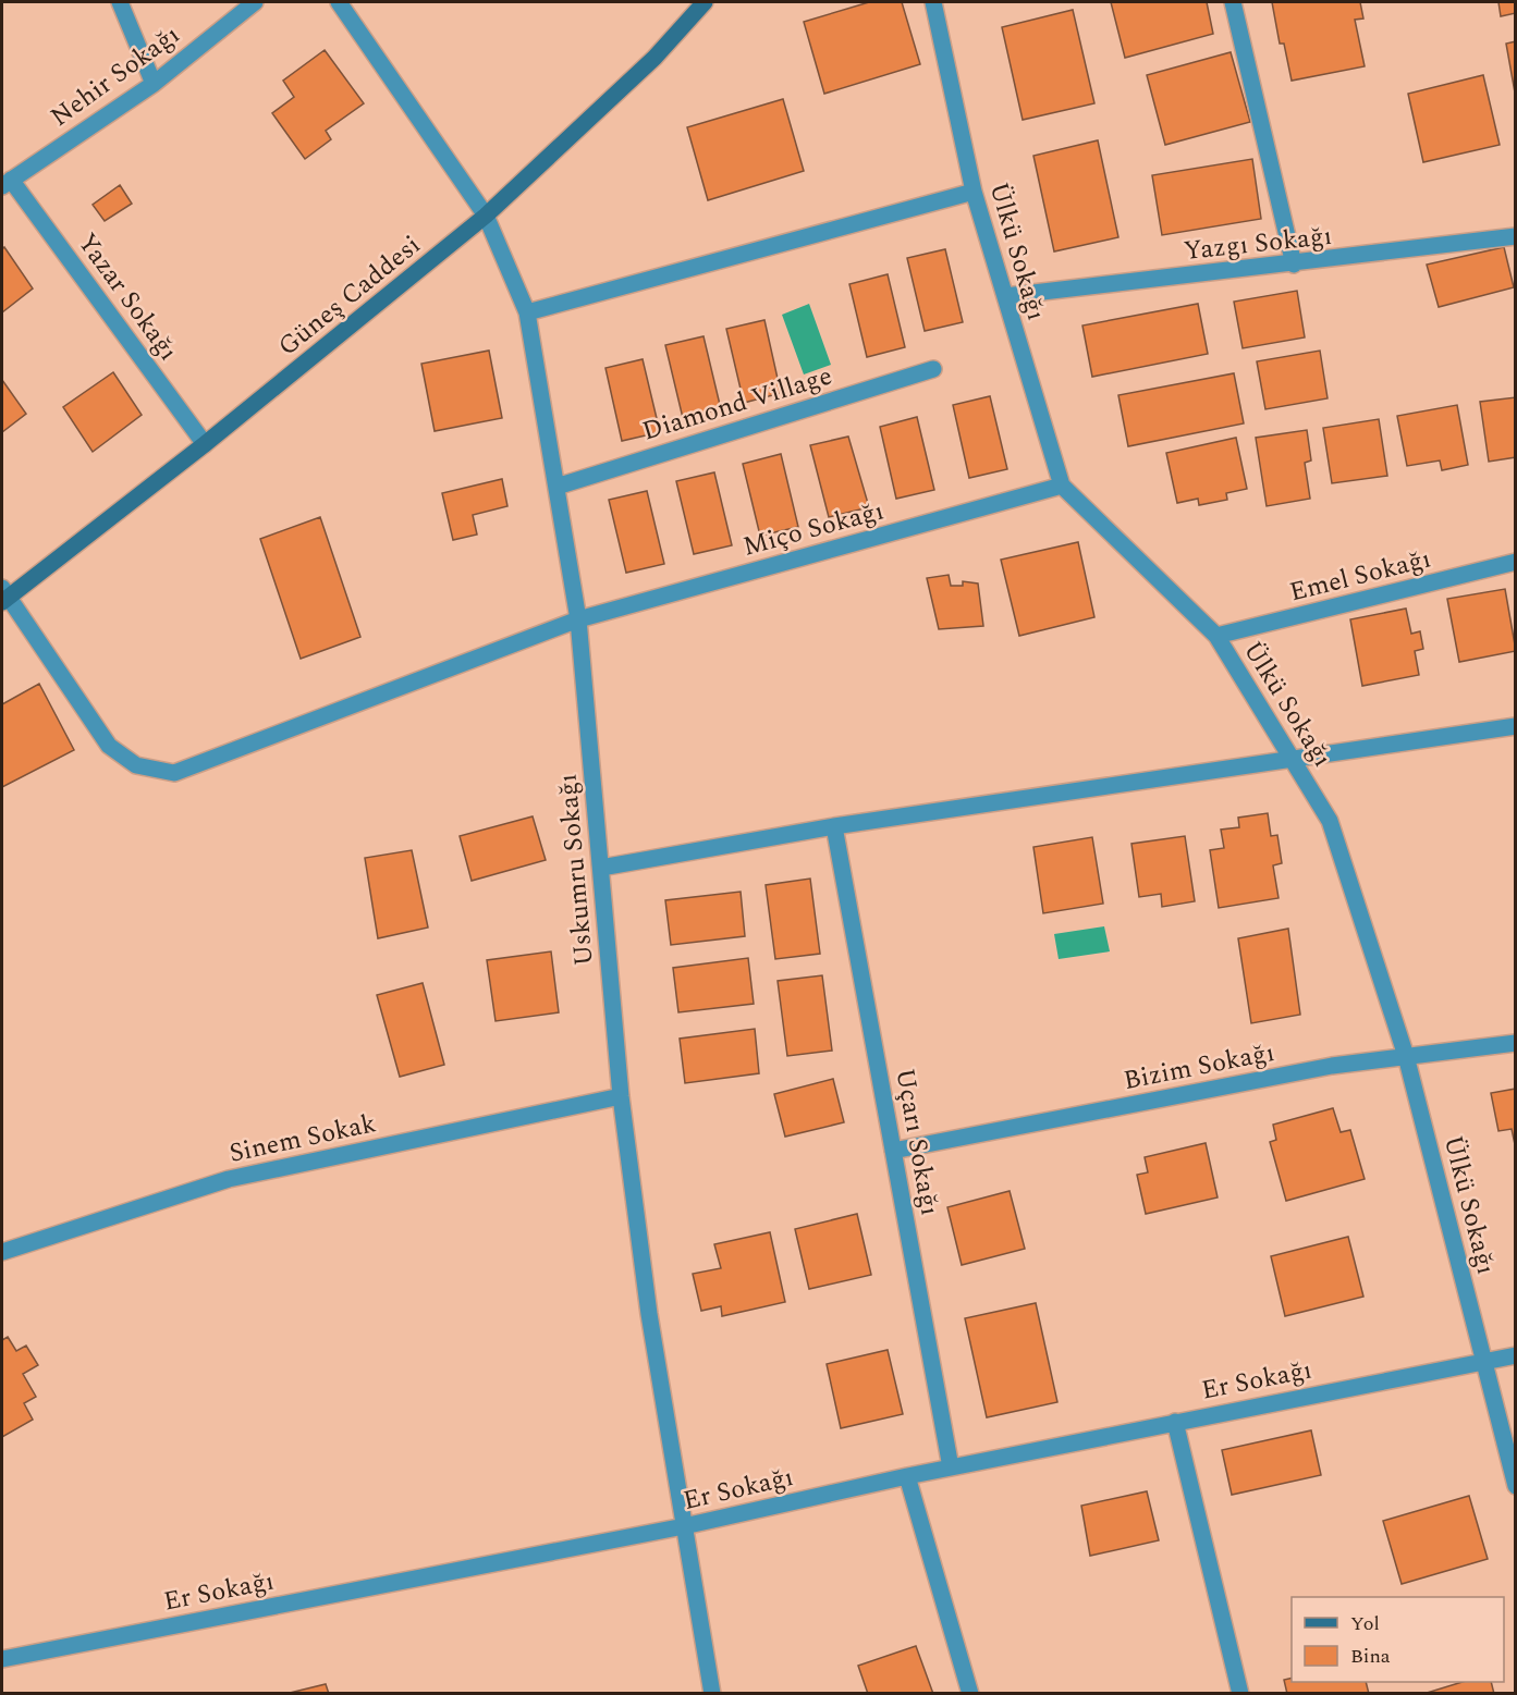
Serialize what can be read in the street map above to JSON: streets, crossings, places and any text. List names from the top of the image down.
{
  "streets": {
    "main road": ["Güneş Caddesi"],
    "street": [
      "Nehir Sokağı",
      "Yazgı Sokağı",
      "Ülkü Sokağı",
      "Yazar Sokağı",
      "Diamond Village",
      "Miço Sokağı",
      "Emel Sokağı",
      "Uskumru Sokağı",
      "Bizim Sokağı",
      "Sinem Sokak",
      "Uçarı Sokağı",
      "Er Sokağı"
    ]
  },
  "crossings": [
    ["Nehir Sokağı", "Yazar Sokağı"],
    ["Yazgı Sokağı", "Ülkü Sokağı"],
    ["Ülkü Sokağı", "Miço Sokağı"],
    ["Ülkü Sokağı", "Emel Sokağı"],
    ["Ülkü Sokağı", "Bizim Sokağı"],
    ["Ülkü Sokağı", "Er Sokağı"],
    ["Güneş Caddesi", "Yazar Sokağı"],
    ["Güneş Caddesi", "Miço Sokağı"],
    ["Güneş Caddesi", "Uskumru Sokağı"],
    ["Diamond Village", "Uskumru Sokağı"],
    ["Miço Sokağı", "Uskumru Sokağı"],
    ["Uskumru Sokağı", "Sinem Sokak"],
    ["Uskumru Sokağı", "Er Sokağı"],
    ["Bizim Sokağı", "Uçarı Sokağı"],
    ["Uçarı Sokağı", "Er Sokağı"]
  ],
  "legend": ["Yol", "Bina"]
}
